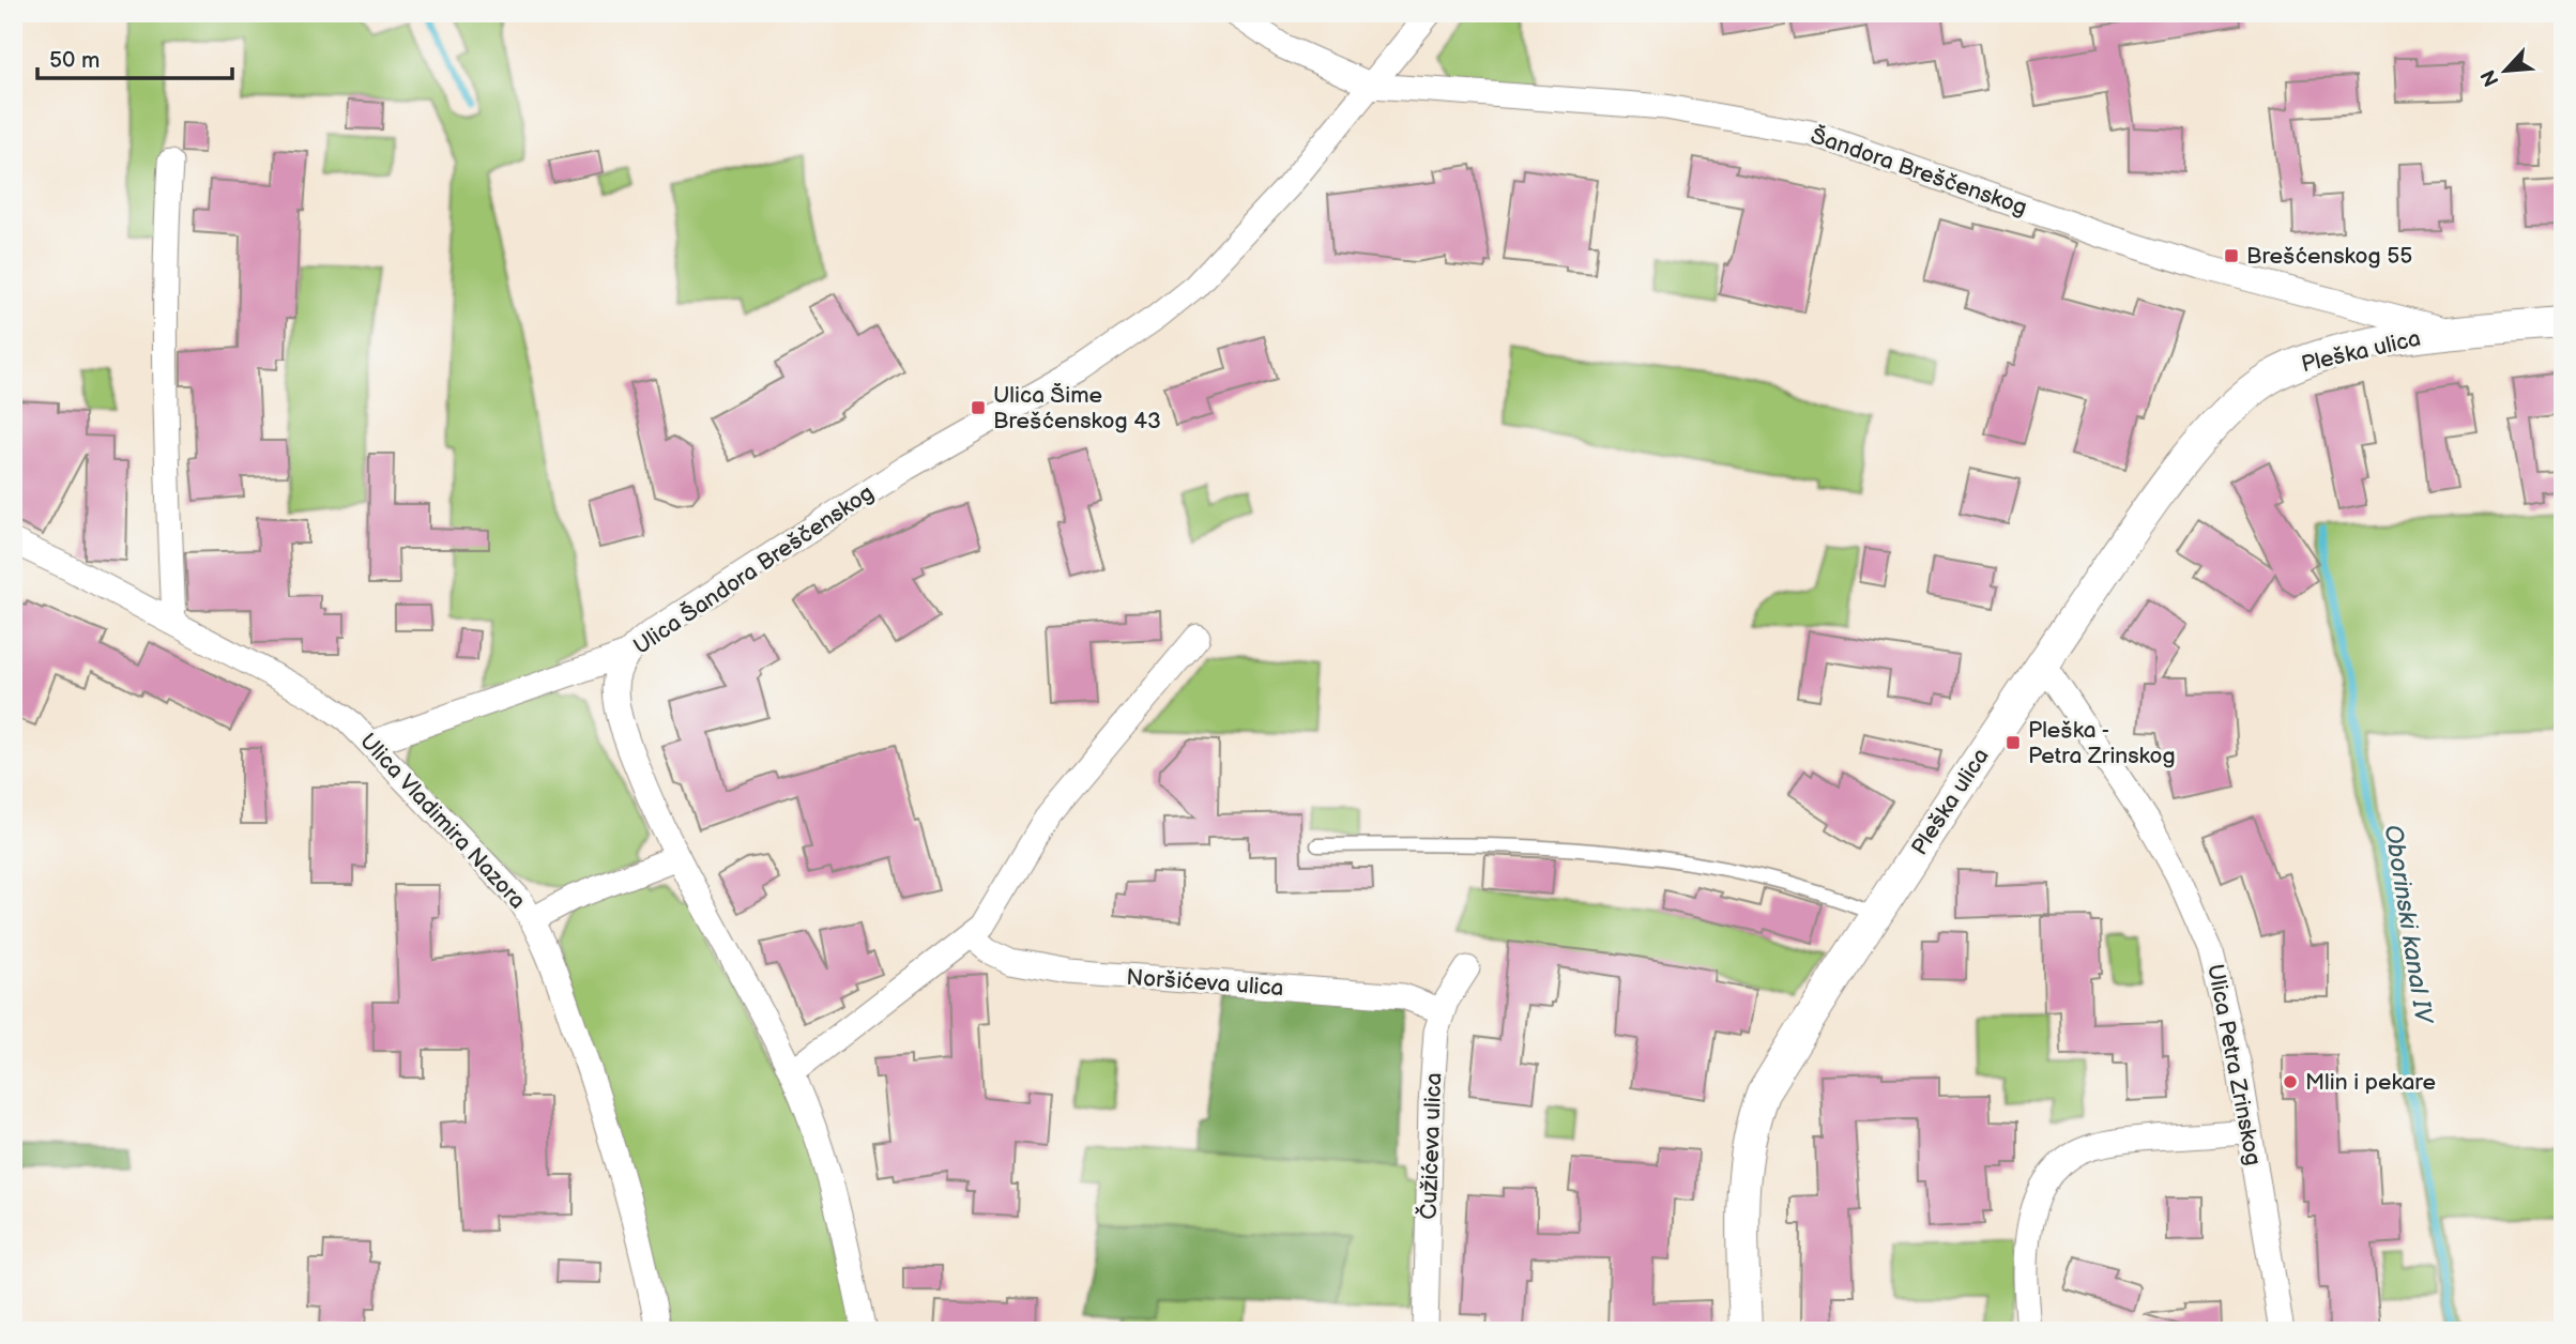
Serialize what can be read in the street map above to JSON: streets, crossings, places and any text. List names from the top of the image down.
{
  "streets": {
    "street": [
      "Šandora Breščenskog",
      "Pleška ulica",
      "Ulica Šandora Breščenskog",
      "Ulica Vladimira Nazora",
      "Noršićeva ulica",
      "Ulica Petra Zrinskog",
      "Čužićeva ulica"
    ]
  },
  "crossings": [
    ["Šandora Breščenskog", "Pleška ulica"],
    ["Šandora Breščenskog", "Ulica Šandora Breščenskog"],
    ["Pleška ulica", "Ulica Petra Zrinskog"],
    ["Noršićeva ulica", "Čužićeva ulica"]
  ],
  "water": ["Oborinski kanal IV"],
  "places": {
    "transit": ["Brešćenskog 55", "Ulica Šime Brešćenskog 43", "Pleška - Petra Zrinskog"],
    "other": ["Mlin i pekare"]
  },
  "scale_bar": "50 m",
  "north": "bottom left"
}
